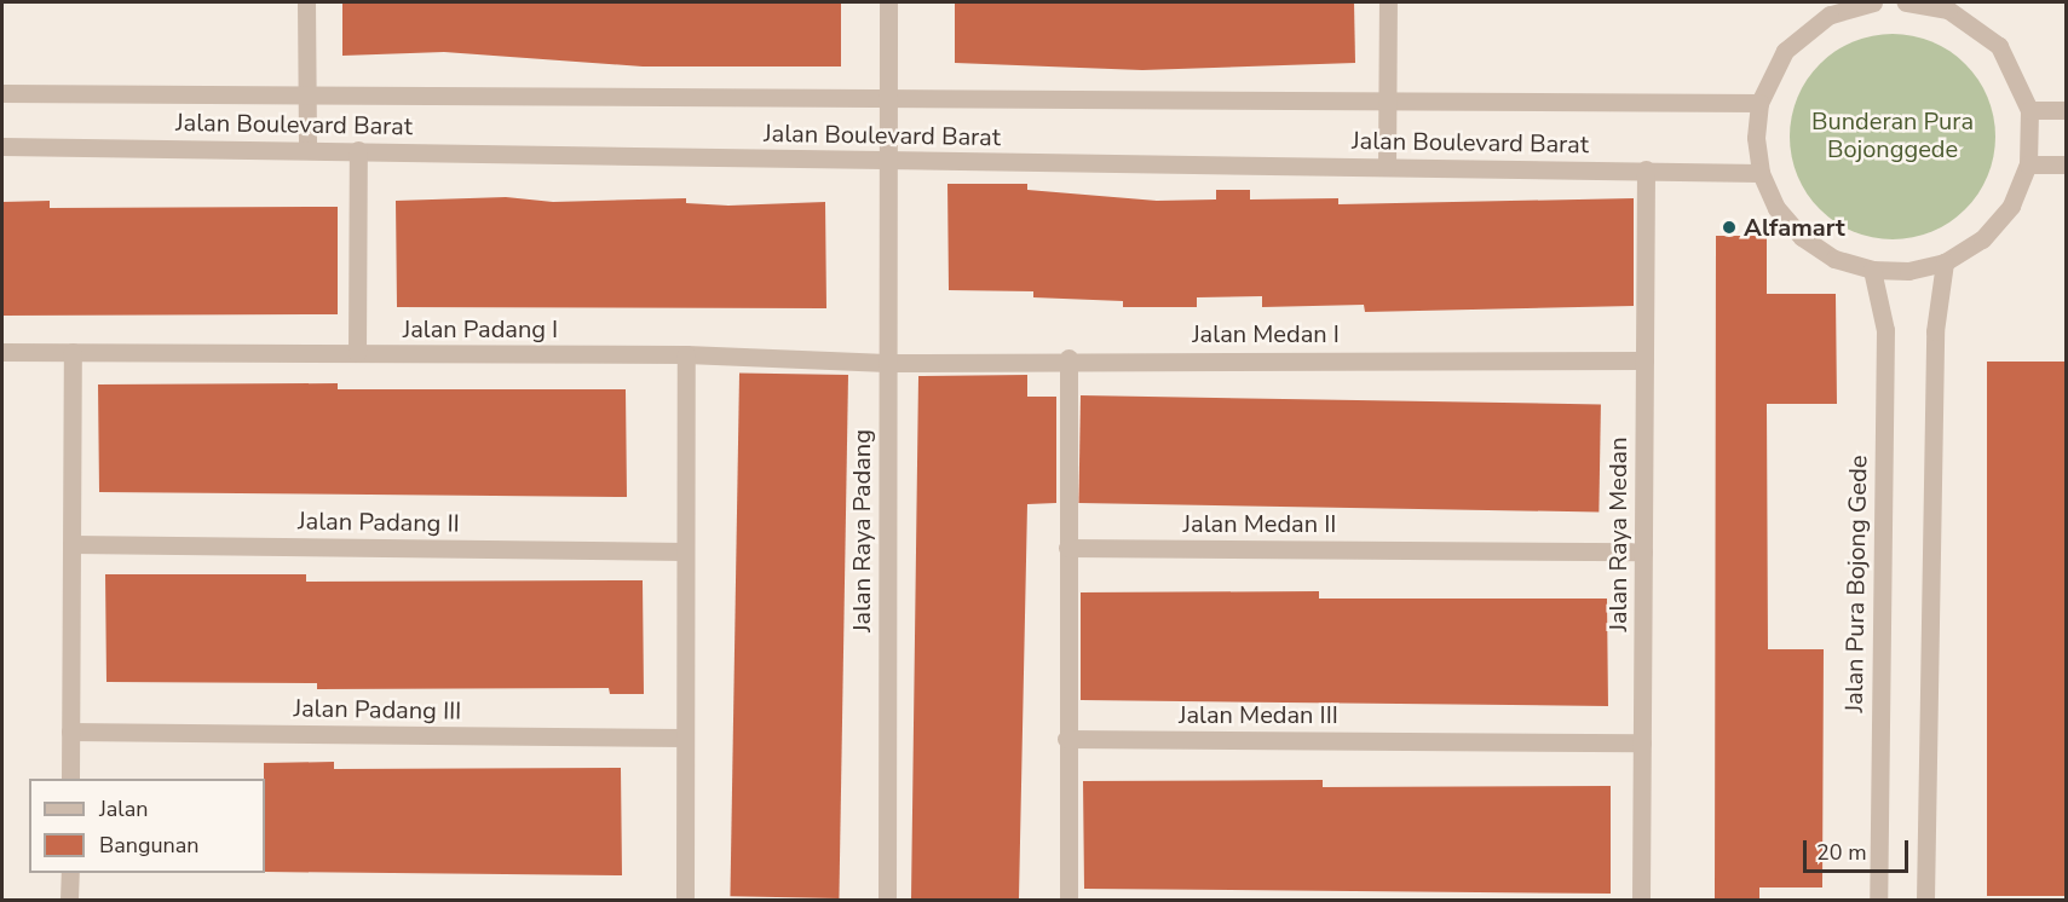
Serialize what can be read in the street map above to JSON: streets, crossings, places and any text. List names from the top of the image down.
{
  "streets": {
    "street": [
      "Jalan Boulevard Barat",
      "Jalan Padang I",
      "Jalan Medan I",
      "Jalan Padang II",
      "Jalan Medan II",
      "Jalan Raya Padang",
      "Jalan Raya Medan",
      "Jalan Pura Bojong Gede",
      "Jalan Padang III",
      "Jalan Medan III"
    ]
  },
  "crossings": [
    ["Jalan Boulevard Barat", "Jalan Raya Padang"],
    ["Jalan Boulevard Barat", "Jalan Raya Medan"],
    ["Jalan Padang I", "Jalan Medan I"],
    ["Jalan Padang I", "Jalan Raya Padang"],
    ["Jalan Medan I", "Jalan Raya Padang"],
    ["Jalan Medan I", "Jalan Raya Medan"],
    ["Jalan Medan II", "Jalan Raya Medan"],
    ["Jalan Raya Medan", "Jalan Medan III"]
  ],
  "parks": ["Bunderan Pura Bojonggede"],
  "places": ["Alfamart"],
  "legend": ["Jalan", "Bangunan"],
  "scale_bar": "20 m"
}
